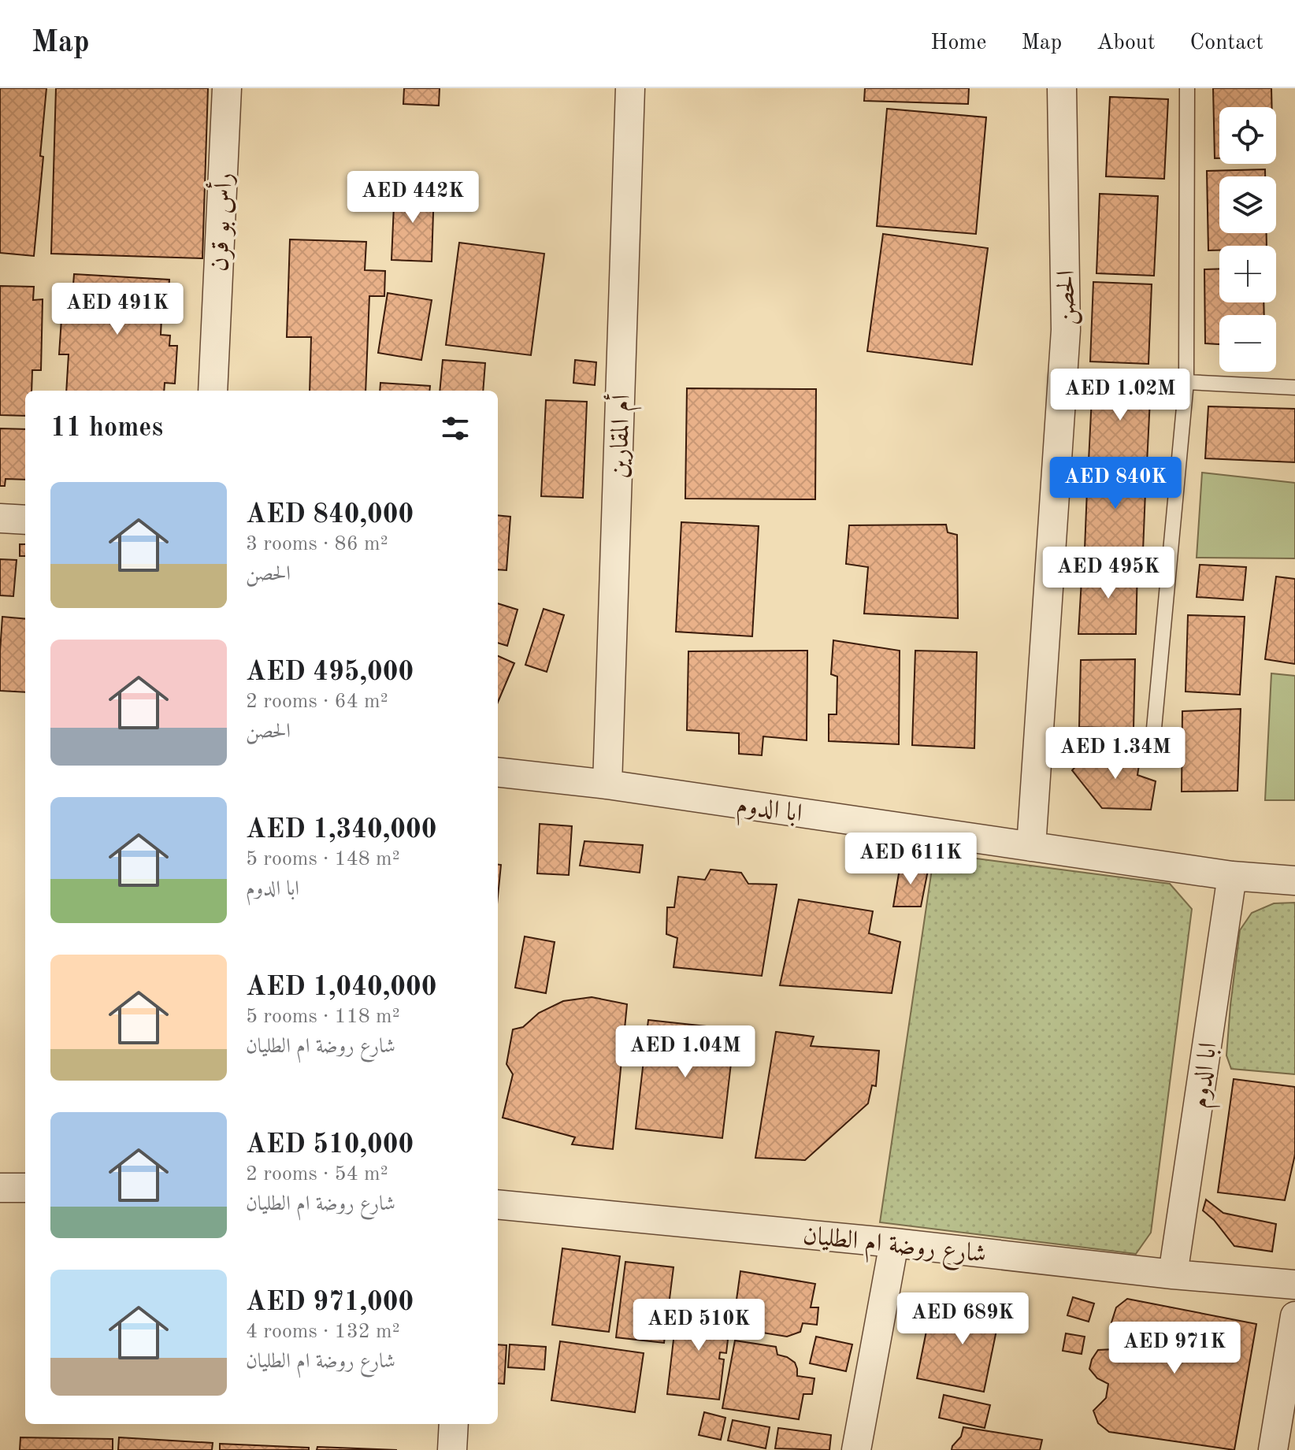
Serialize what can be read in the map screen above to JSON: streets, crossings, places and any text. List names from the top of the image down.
{
  "streets": {
    "street": [
      "رأس بو قرن",
      "الحصن",
      "أم المقارين",
      "ابا الدوم",
      "شارع روضة ام الطليان"
    ]
  },
  "crossings": [
    ["الحصن", "ابا الدوم"],
    ["أم المقارين", "ابا الدوم"],
    ["ابا الدوم", "شارع روضة ام الطليان"]
  ],
  "page": {
    "header": "Map",
    "nav": [
      "Home",
      "Map",
      "About",
      "Contact"
    ],
    "map_buttons": ["+", "−"],
    "price": [
      "AED 442K",
      "AED 491K",
      "AED 1.02M",
      "AED 840K",
      "AED 495K",
      "AED 1.34M",
      "AED 611K",
      "AED 1.04M",
      "AED 689K",
      "AED 510K",
      "AED 971K"
    ],
    "heading": "11 homes",
    "list": [
      {
        "name": "AED 840,000",
        "note": "3 rooms · 86 m² · الحصن"
      },
      {
        "name": "AED 495,000",
        "note": "2 rooms · 64 m² · الحصن"
      },
      {
        "name": "AED 1,340,000",
        "note": "5 rooms · 148 m² · ابا الدوم"
      },
      {
        "name": "AED 1,040,000",
        "note": "5 rooms · 118 m² · شارع روضة ام الطليان"
      },
      {
        "name": "AED 510,000",
        "note": "2 rooms · 54 m² · شارع روضة ام الطليان"
      },
      {
        "name": "AED 971,000",
        "note": "4 rooms · 132 m² · شارع روضة ام الطليان"
      }
    ]
  }
}
